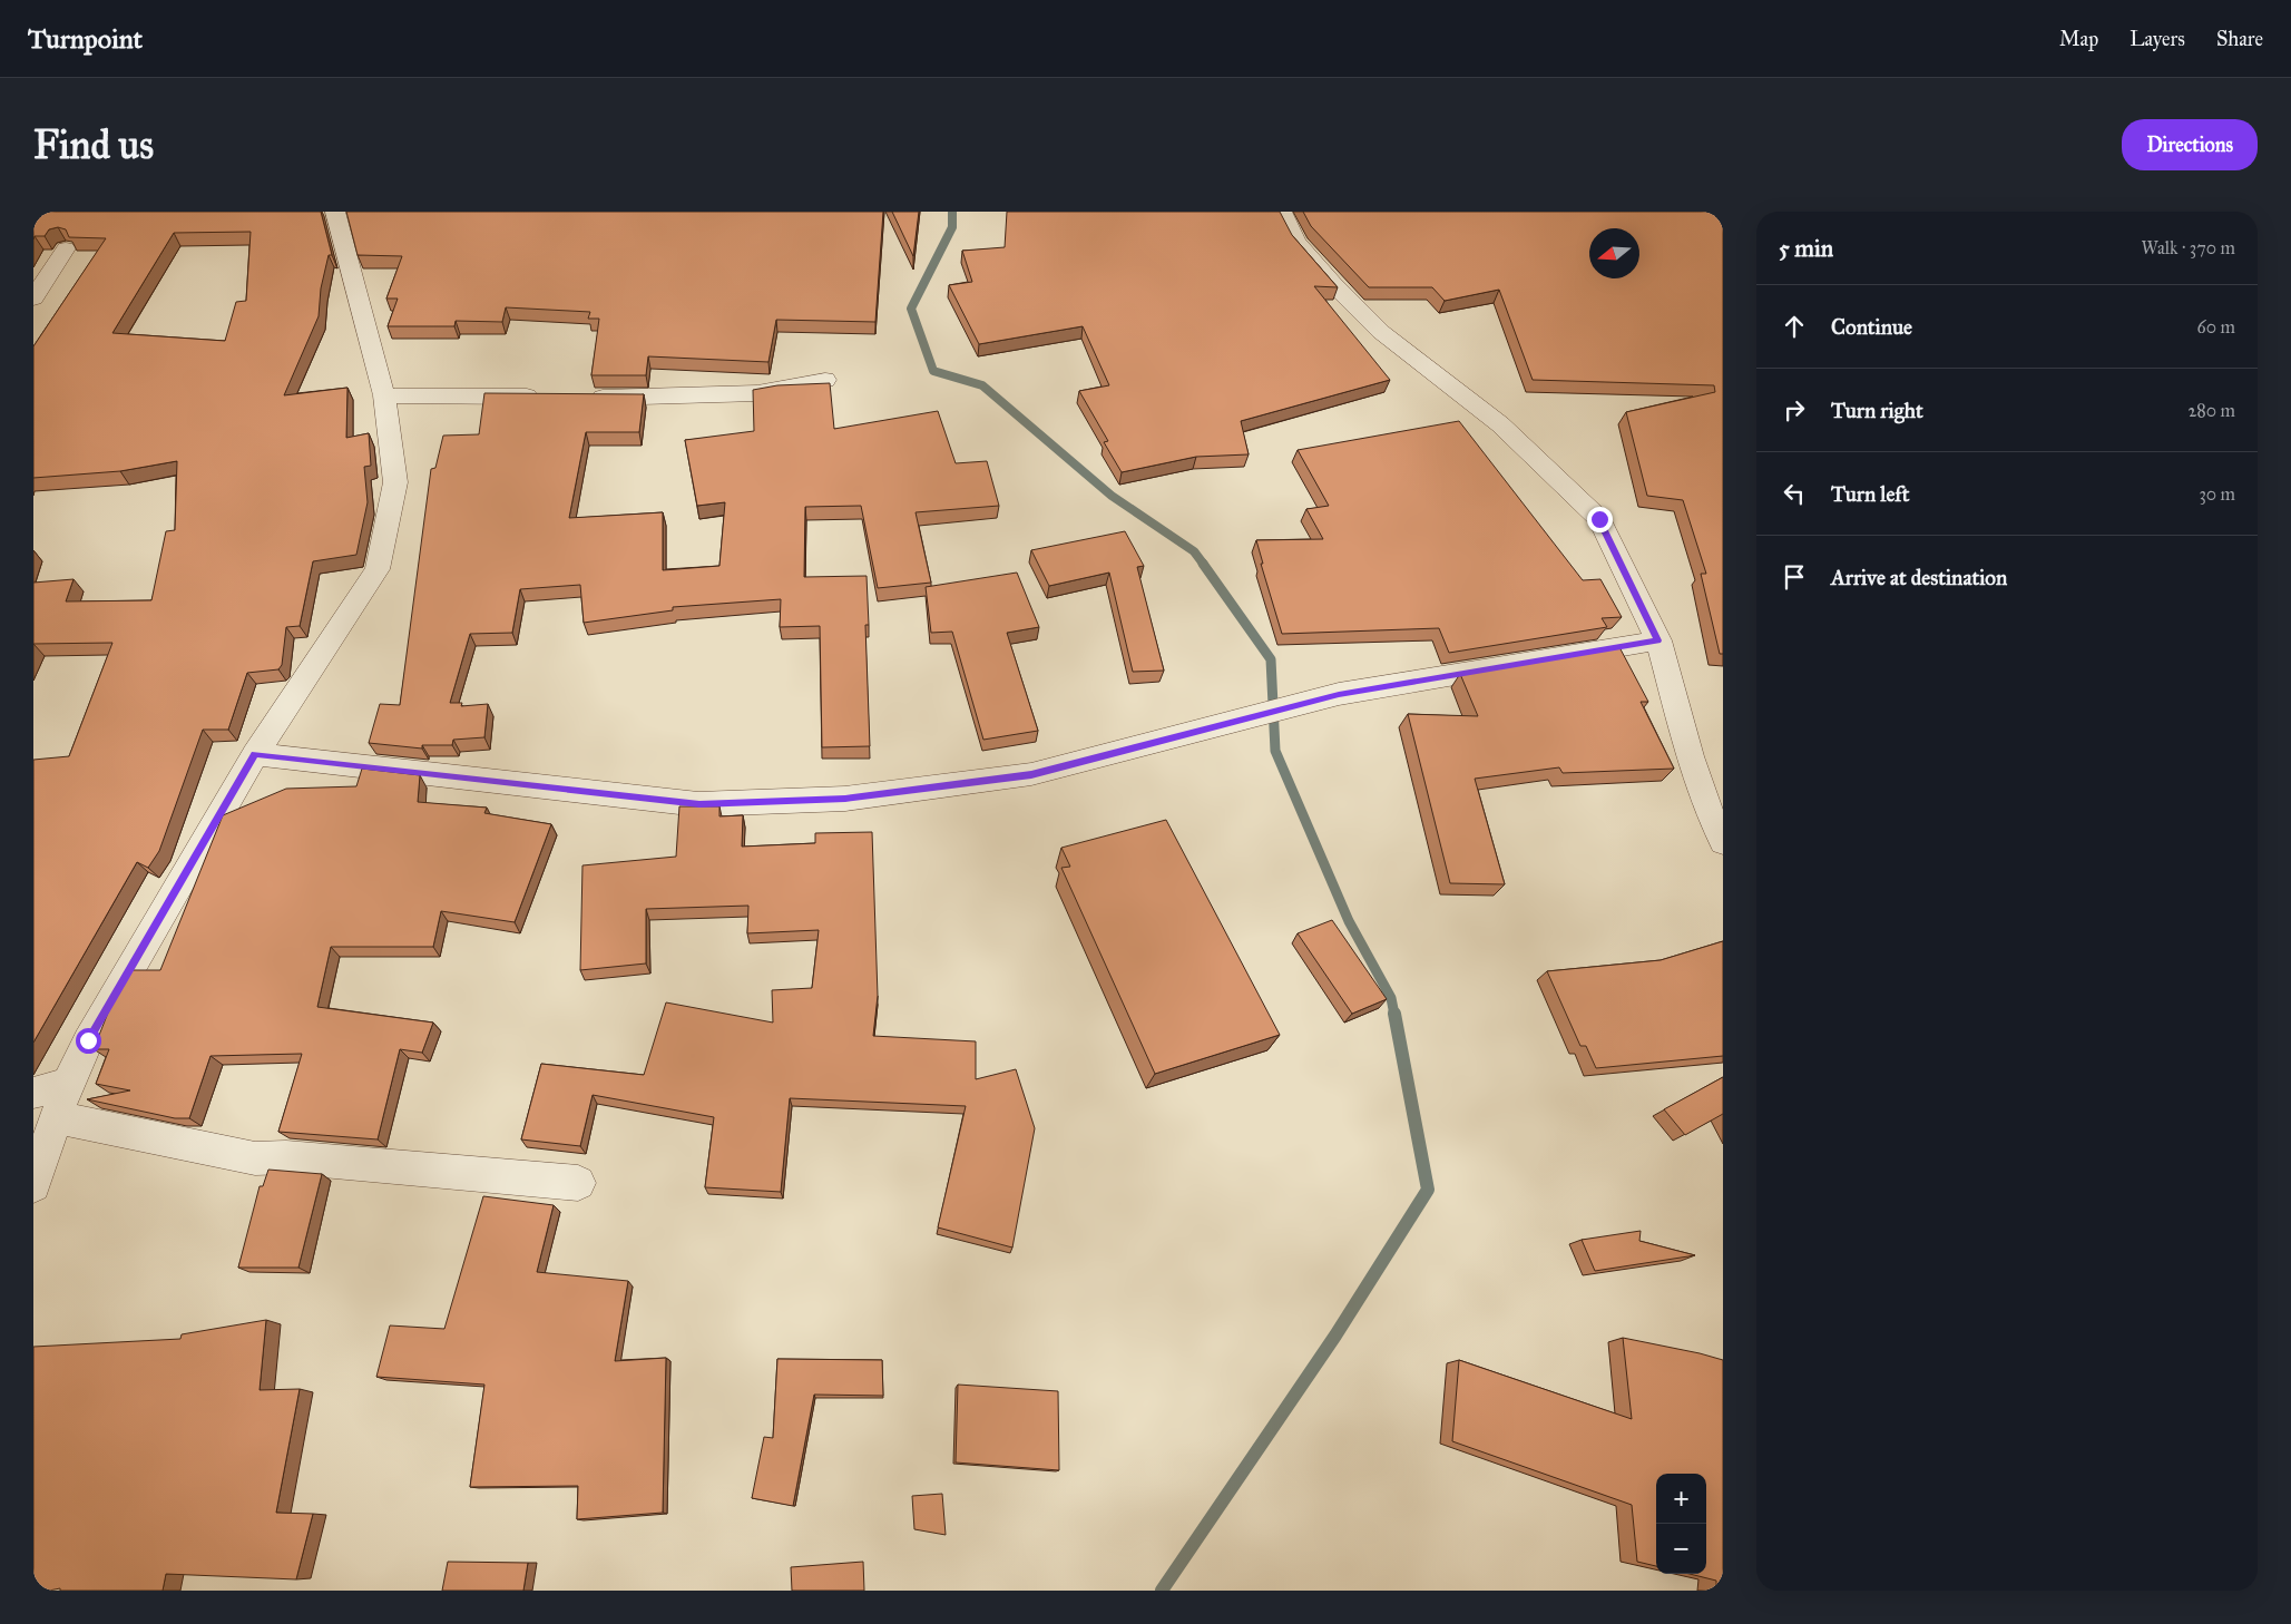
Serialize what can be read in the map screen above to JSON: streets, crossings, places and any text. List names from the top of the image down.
{
  "north": "left",
  "page": {
    "header": "Turnpoint",
    "nav": ["Map", "Layers", "Share"],
    "buttons": "Directions",
    "title": "Find us",
    "heading": ["5 min", "Walk · 370 m"],
    "list": [
      ["Continue", "60 m"],
      ["Turn right", "280 m"],
      ["Turn left", "30 m"],
      "Arrive at destination"
    ],
    "map_buttons": ["+", "−"]
  }
}
